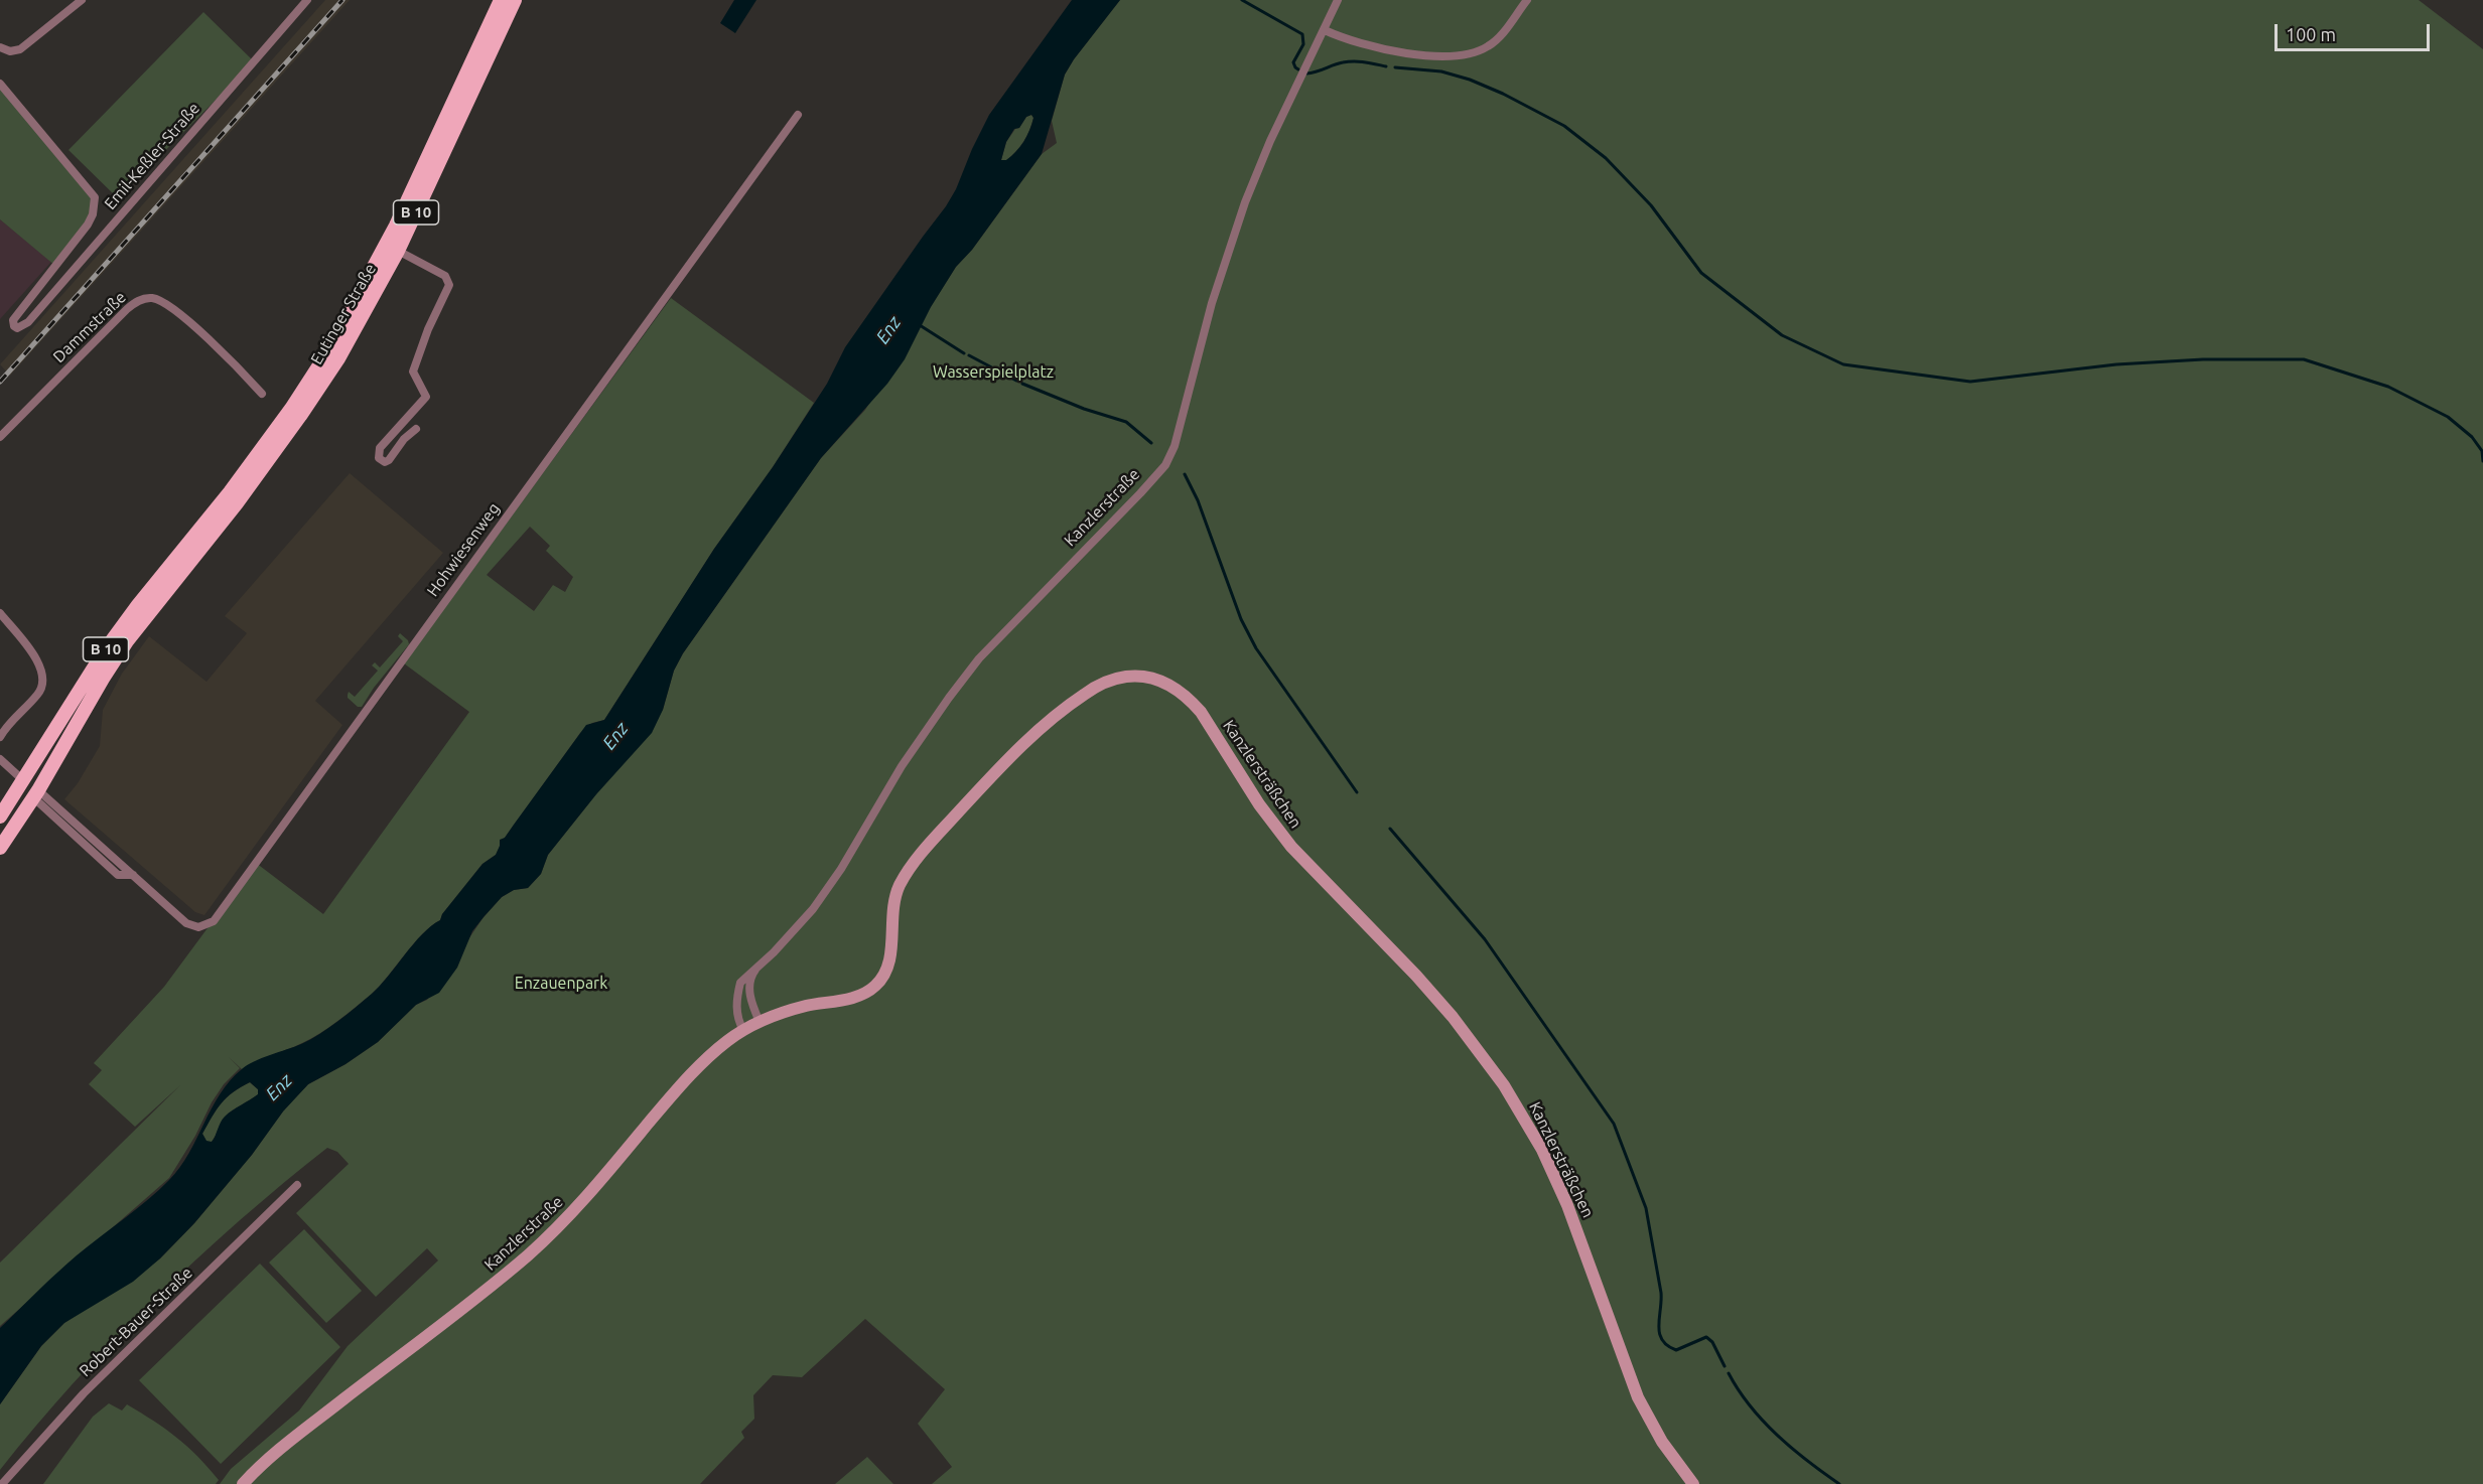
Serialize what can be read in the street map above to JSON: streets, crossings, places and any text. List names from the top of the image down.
{
  "streets": {
    "main road": [
      "B 10",
      "Eutinger Straße",
      "Kanzlerstraße",
      "Kanzlersträßchen"
    ],
    "street": [
      "Emil-Keßler-Straße",
      "Dammstraße",
      "Hohwiesenweg",
      "Robert-Bauer-Straße"
    ]
  },
  "crossings": [
    ["Eutinger Straße", "Hohwiesenweg"],
    ["Kanzlerstraße", "Kanzlersträßchen"]
  ],
  "water": ["Enz"],
  "parks": ["Wasserspielplatz", "Enzauenpark"],
  "scale_bar": "100 m"
}
